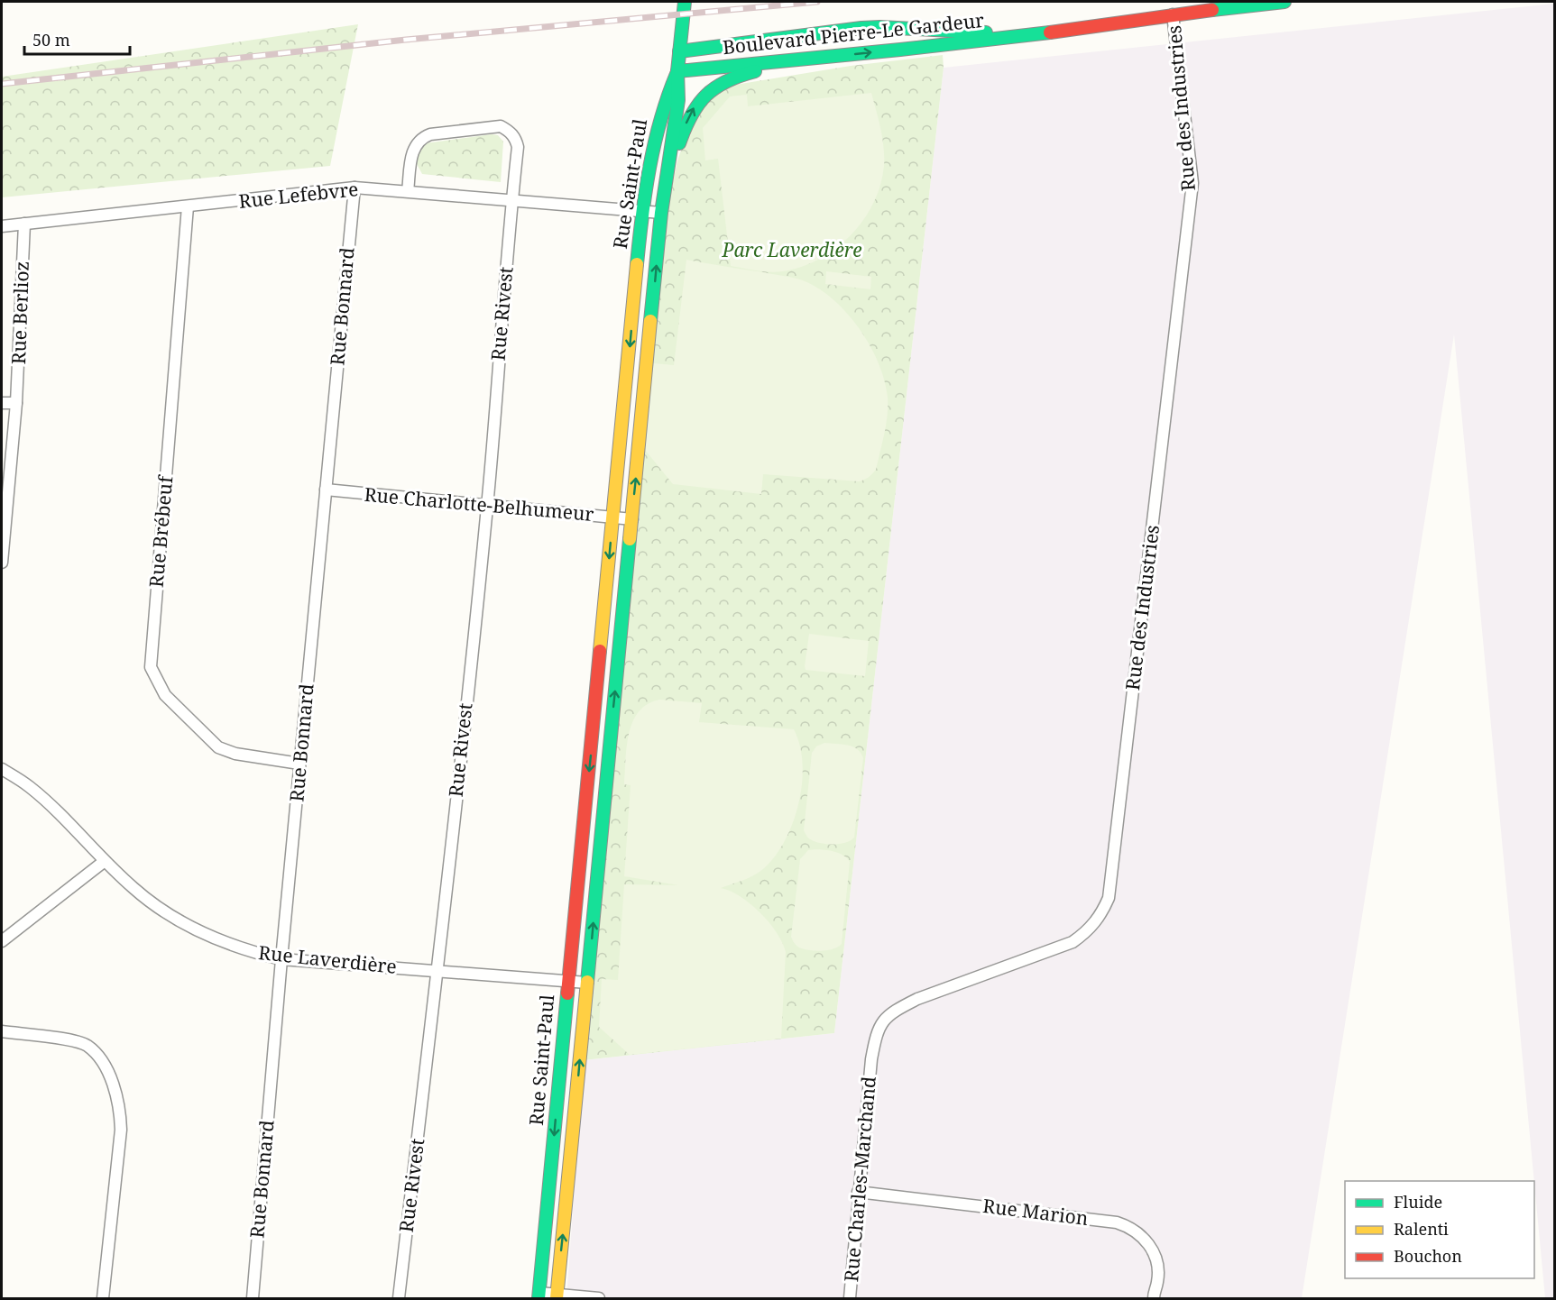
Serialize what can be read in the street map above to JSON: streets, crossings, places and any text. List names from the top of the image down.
{
  "streets": {
    "street": [
      "Boulevard Pierre-Le Gardeur",
      "Rue des Industries",
      "Rue Saint-Paul",
      "Rue Lefebvre",
      "Rue Bonnard",
      "Rue Berlioz",
      "Rue Rivest",
      "Rue Charlotte-Belhumeur",
      "Rue Brébeuf",
      "Rue Laverdière",
      "Rue Charles-Marchand",
      "Rue Marion"
    ]
  },
  "crossings": [
    ["Boulevard Pierre-Le Gardeur", "Rue des Industries"],
    ["Boulevard Pierre-Le Gardeur", "Rue Saint-Paul"],
    ["Rue des Industries", "Rue Charles-Marchand"],
    ["Rue Saint-Paul", "Rue Lefebvre"],
    ["Rue Saint-Paul", "Rue Charlotte-Belhumeur"],
    ["Rue Saint-Paul", "Rue Laverdière"],
    ["Rue Lefebvre", "Rue Bonnard"],
    ["Rue Lefebvre", "Rue Berlioz"],
    ["Rue Lefebvre", "Rue Rivest"],
    ["Rue Lefebvre", "Rue Brébeuf"],
    ["Rue Bonnard", "Rue Charlotte-Belhumeur"],
    ["Rue Bonnard", "Rue Brébeuf"],
    ["Rue Bonnard", "Rue Laverdière"],
    ["Rue Rivest", "Rue Charlotte-Belhumeur"],
    ["Rue Rivest", "Rue Laverdière"],
    ["Rue Charles-Marchand", "Rue Marion"]
  ],
  "parks": ["Parc Laverdière"],
  "legend": ["Fluide", "Ralenti", "Bouchon"],
  "scale_bar": "50 m"
}
